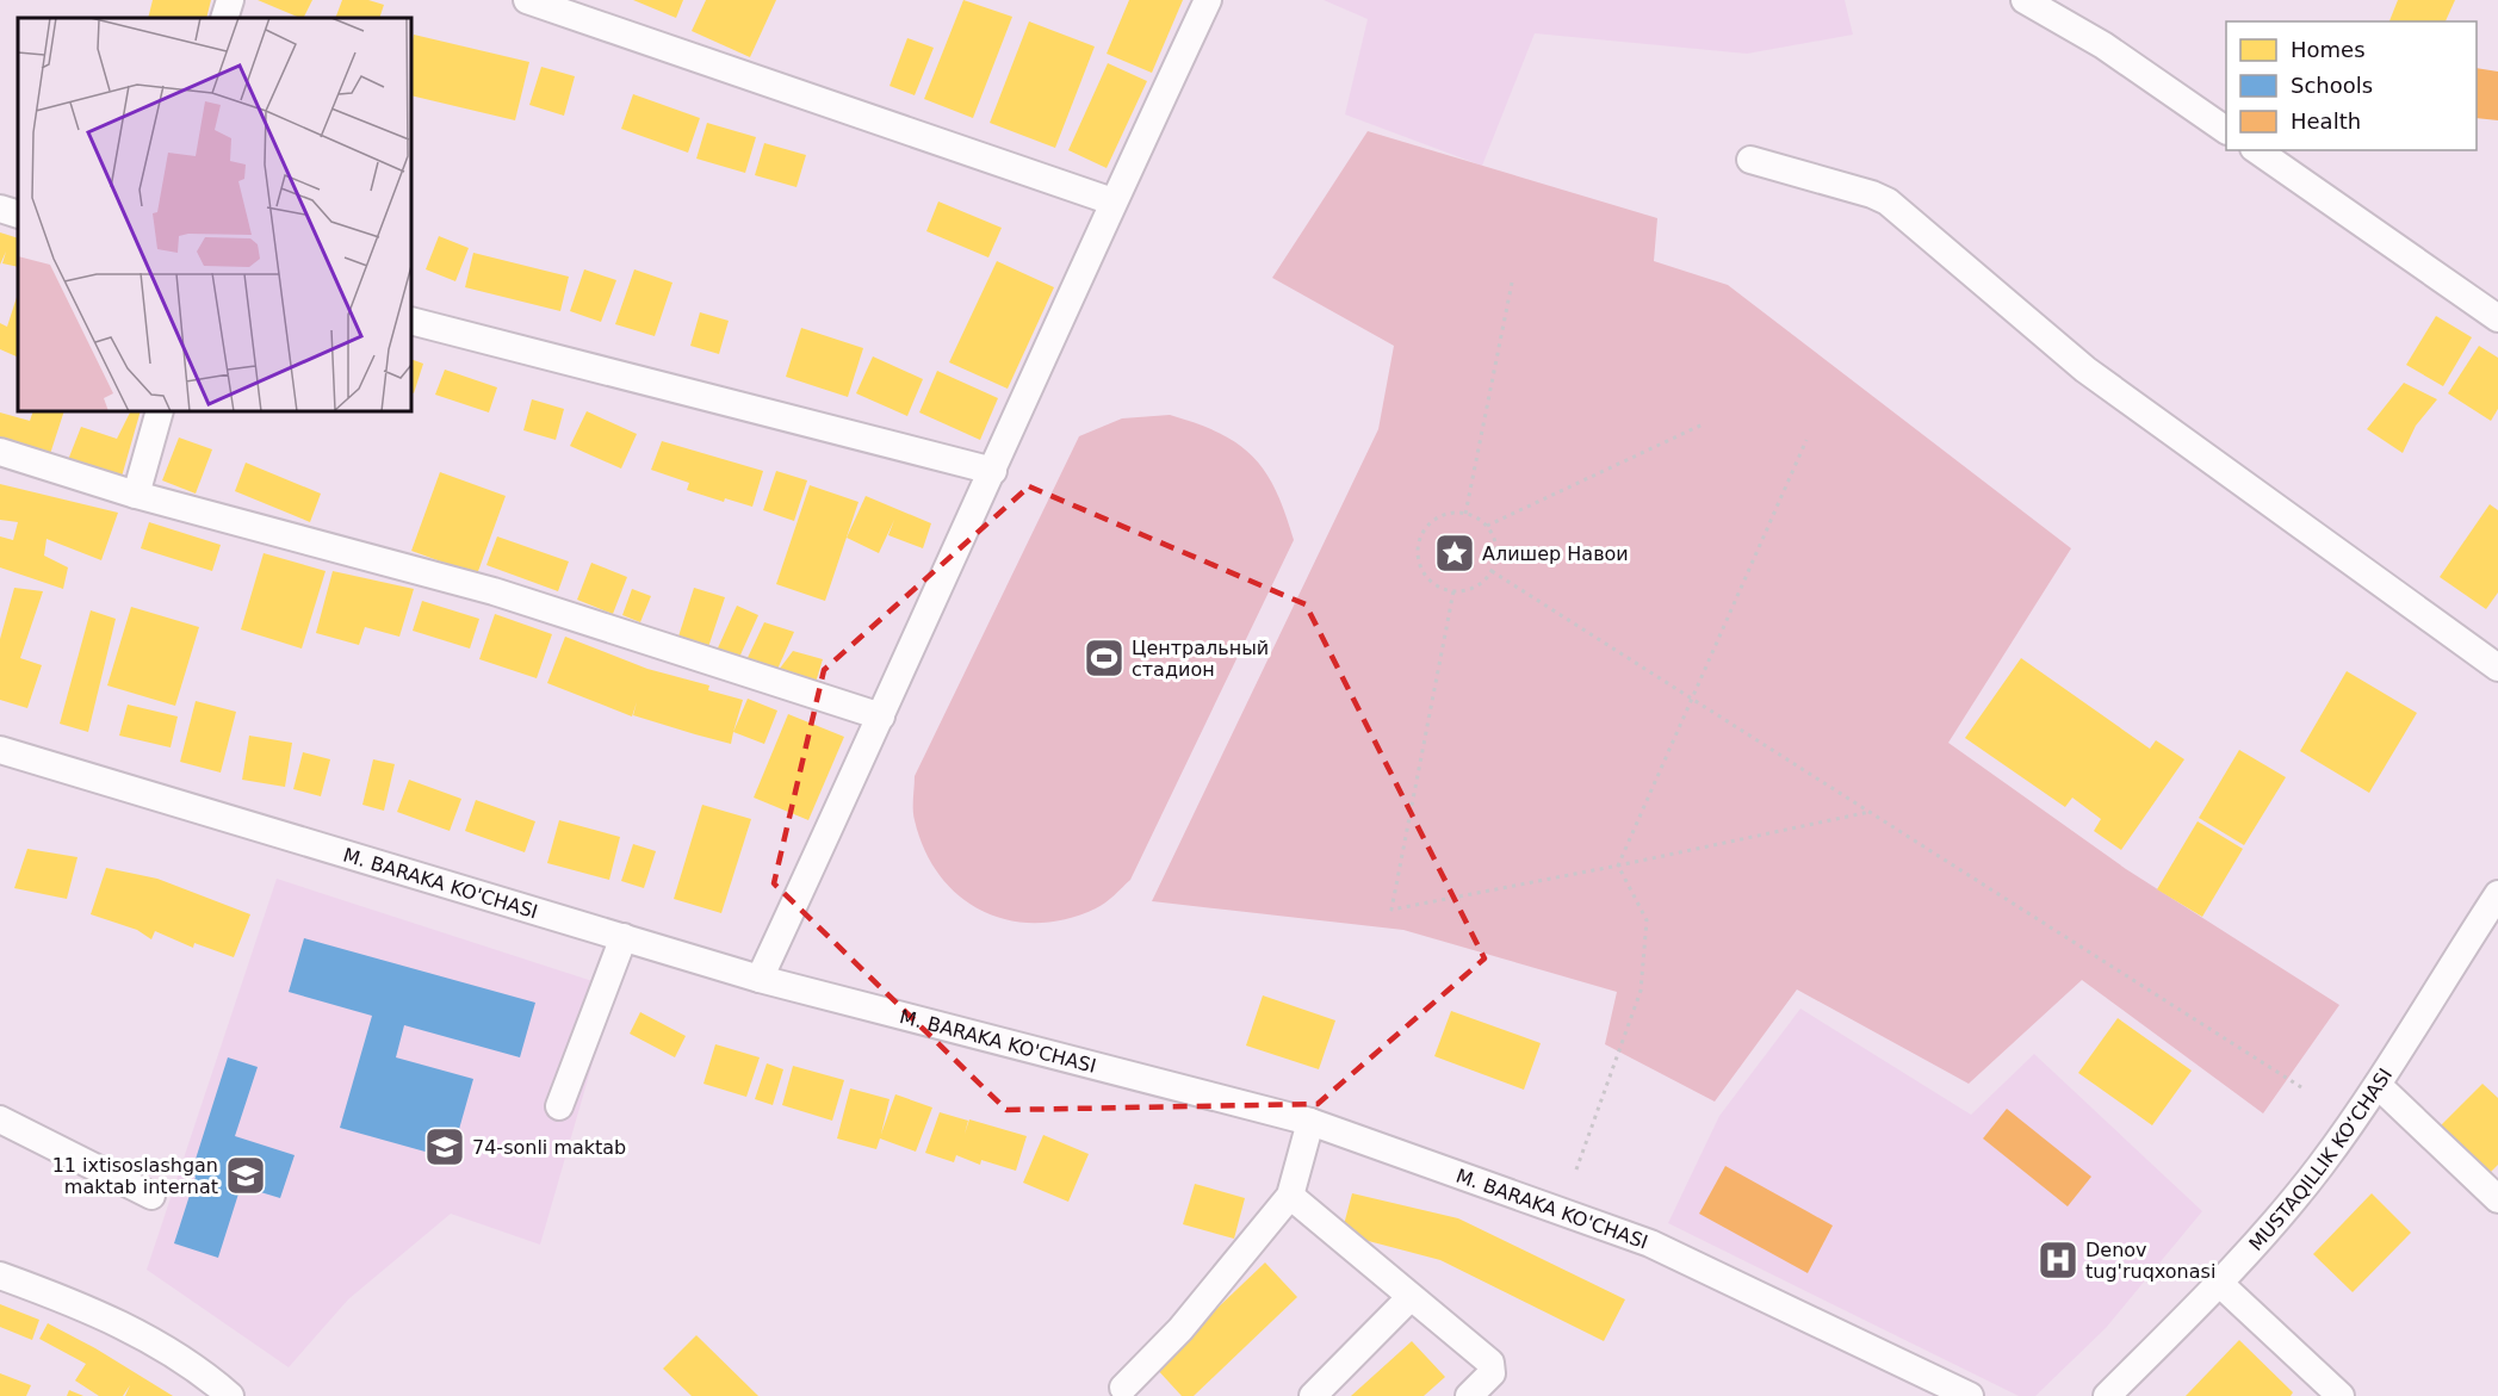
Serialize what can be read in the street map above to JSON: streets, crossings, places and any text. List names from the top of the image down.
{
  "streets": {
    "street": ["M. BARAKA KO'CHASI", "MUSTAQILLIK KO‘CHASI"]
  },
  "places": {
    "place": ["Алишер Навои"],
    "sports": ["Центральный стадион"],
    "school or university": ["74-sonli maktab", "11 ixtisoslashgan maktab internat"],
    "hospital": ["Denov tug'ruqxonasi"]
  },
  "legend": ["Homes", "Schools", "Health"]
}
